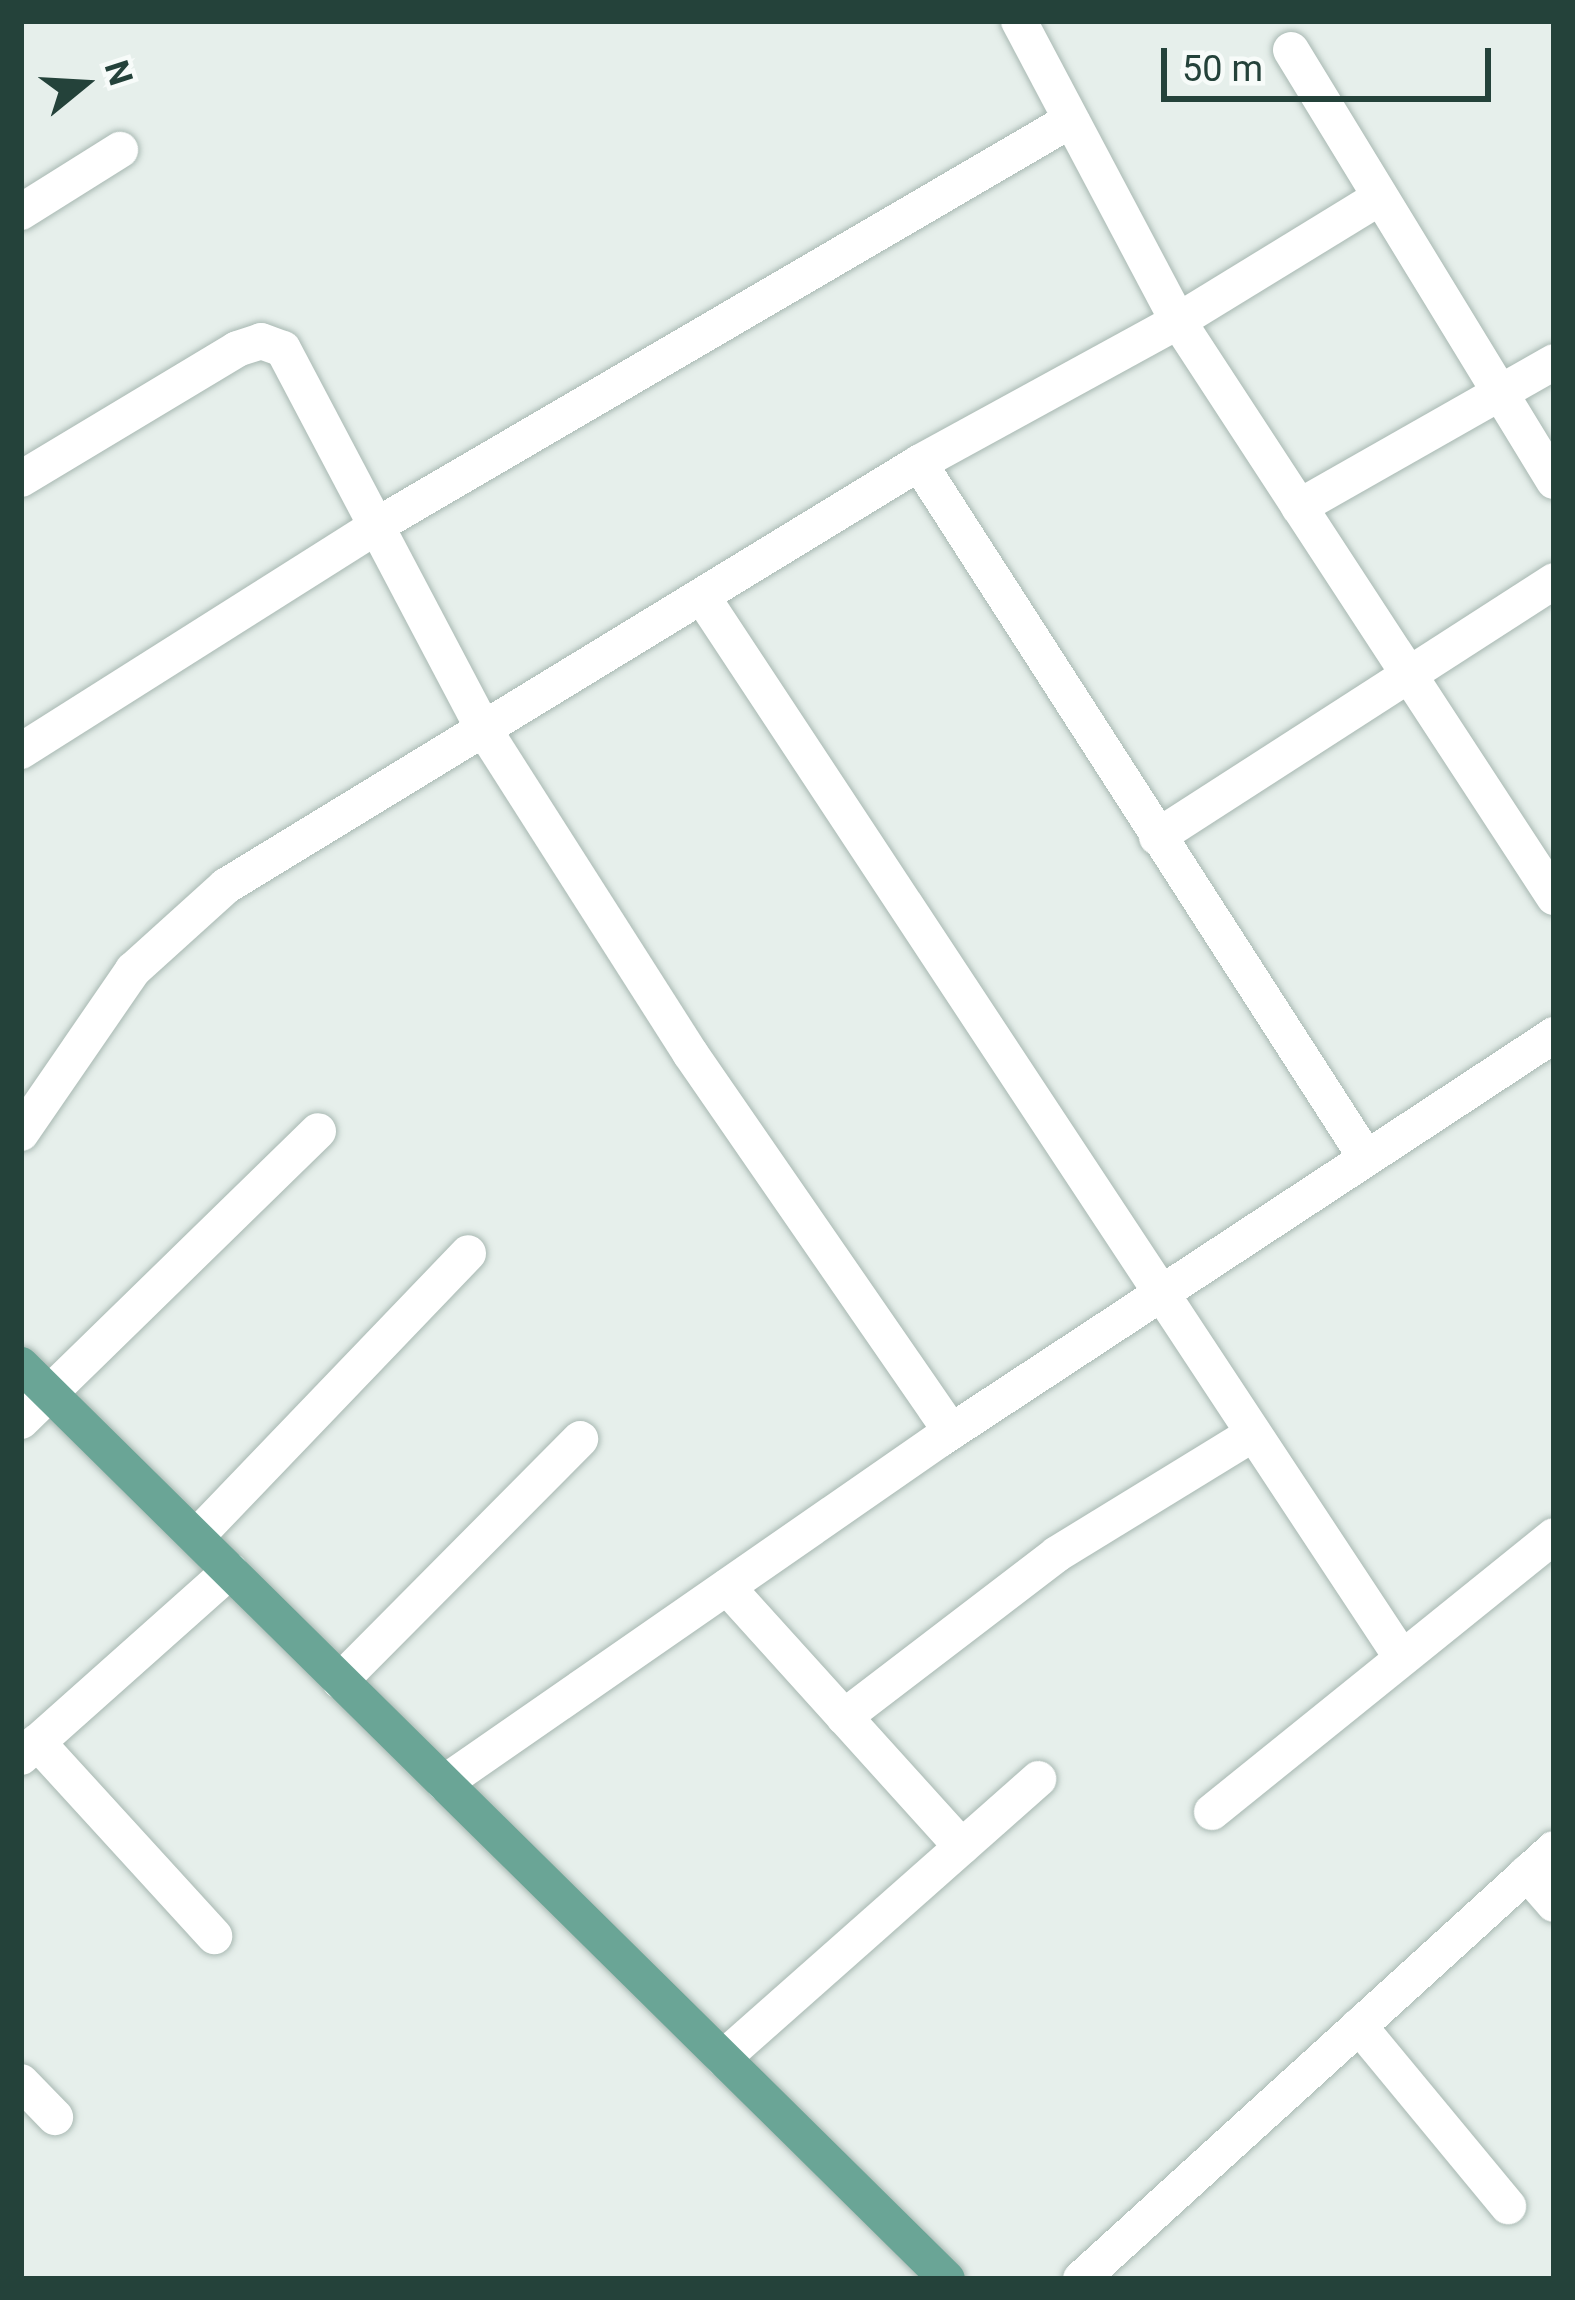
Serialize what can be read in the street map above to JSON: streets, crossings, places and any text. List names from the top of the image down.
{
  "scale_bar": "50 m",
  "north": "right"
}
